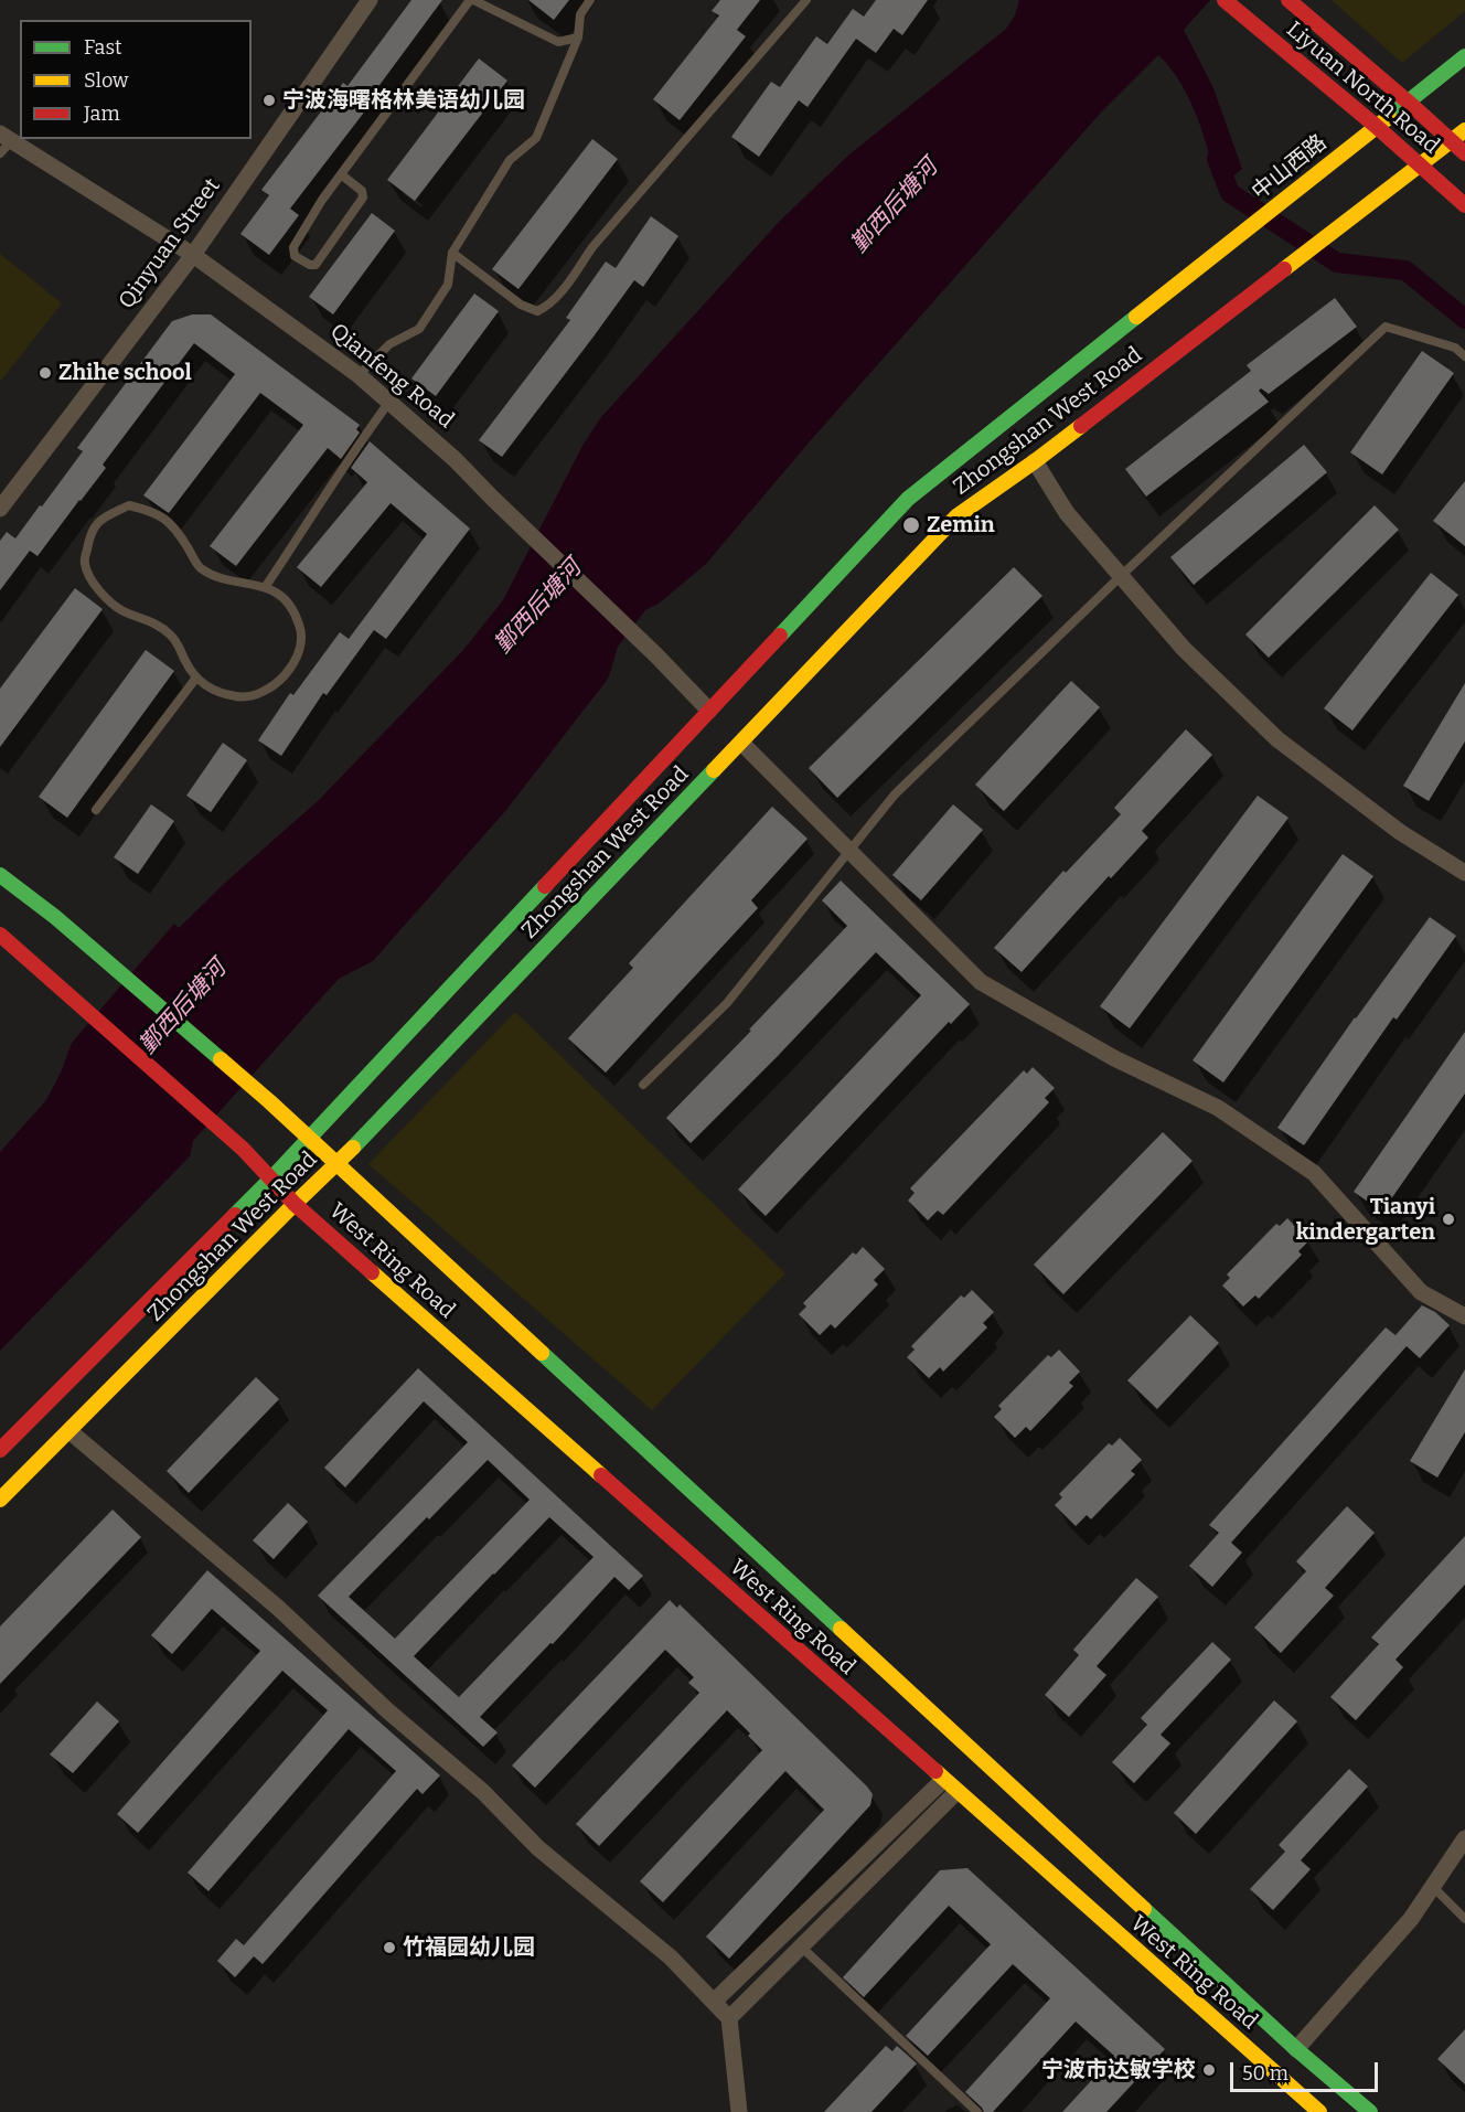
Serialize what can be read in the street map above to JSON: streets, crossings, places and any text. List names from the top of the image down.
{
  "streets": {
    "main road": [
      "Liyuan North Road",
      "中山西路",
      "Zhongshan West Road",
      "West Ring Road"
    ],
    "street": ["Qinyuan Street", "Qianfeng Road"]
  },
  "crossings": [
    ["Liyuan North Road", "中山西路"],
    ["Liyuan North Road", "Zhongshan West Road"],
    ["中山西路", "Zhongshan West Road"],
    ["Qinyuan Street", "Qianfeng Road"],
    ["Qianfeng Road", "Zhongshan West Road"],
    ["Zhongshan West Road", "West Ring Road"]
  ],
  "water": ["鄞西后塘河"],
  "places": [
    "宁波海曙格林美语幼儿园",
    "Zhihe school",
    "Zemin",
    "Tianyi kindergarten",
    "竹福园幼儿园",
    "宁波市达敏学校"
  ],
  "legend": ["Fast", "Slow", "Jam"],
  "scale_bar": "50 m"
}
